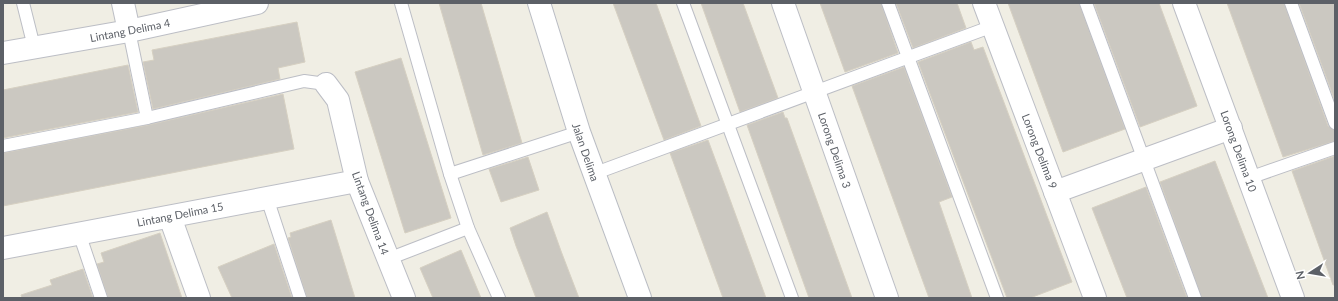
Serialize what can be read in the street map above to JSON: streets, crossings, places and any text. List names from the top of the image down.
{
  "streets": {
    "street": [
      "Lintang Delima 4",
      "Lorong Delima 3",
      "Lorong Delima 9",
      "Lorong Delima 10",
      "Jalan Delima",
      "Lintang Delima 14",
      "Lintang Delima 15"
    ]
  },
  "crossings": [
    ["Lintang Delima 14", "Lintang Delima 15"]
  ],
  "north": "left"
}
